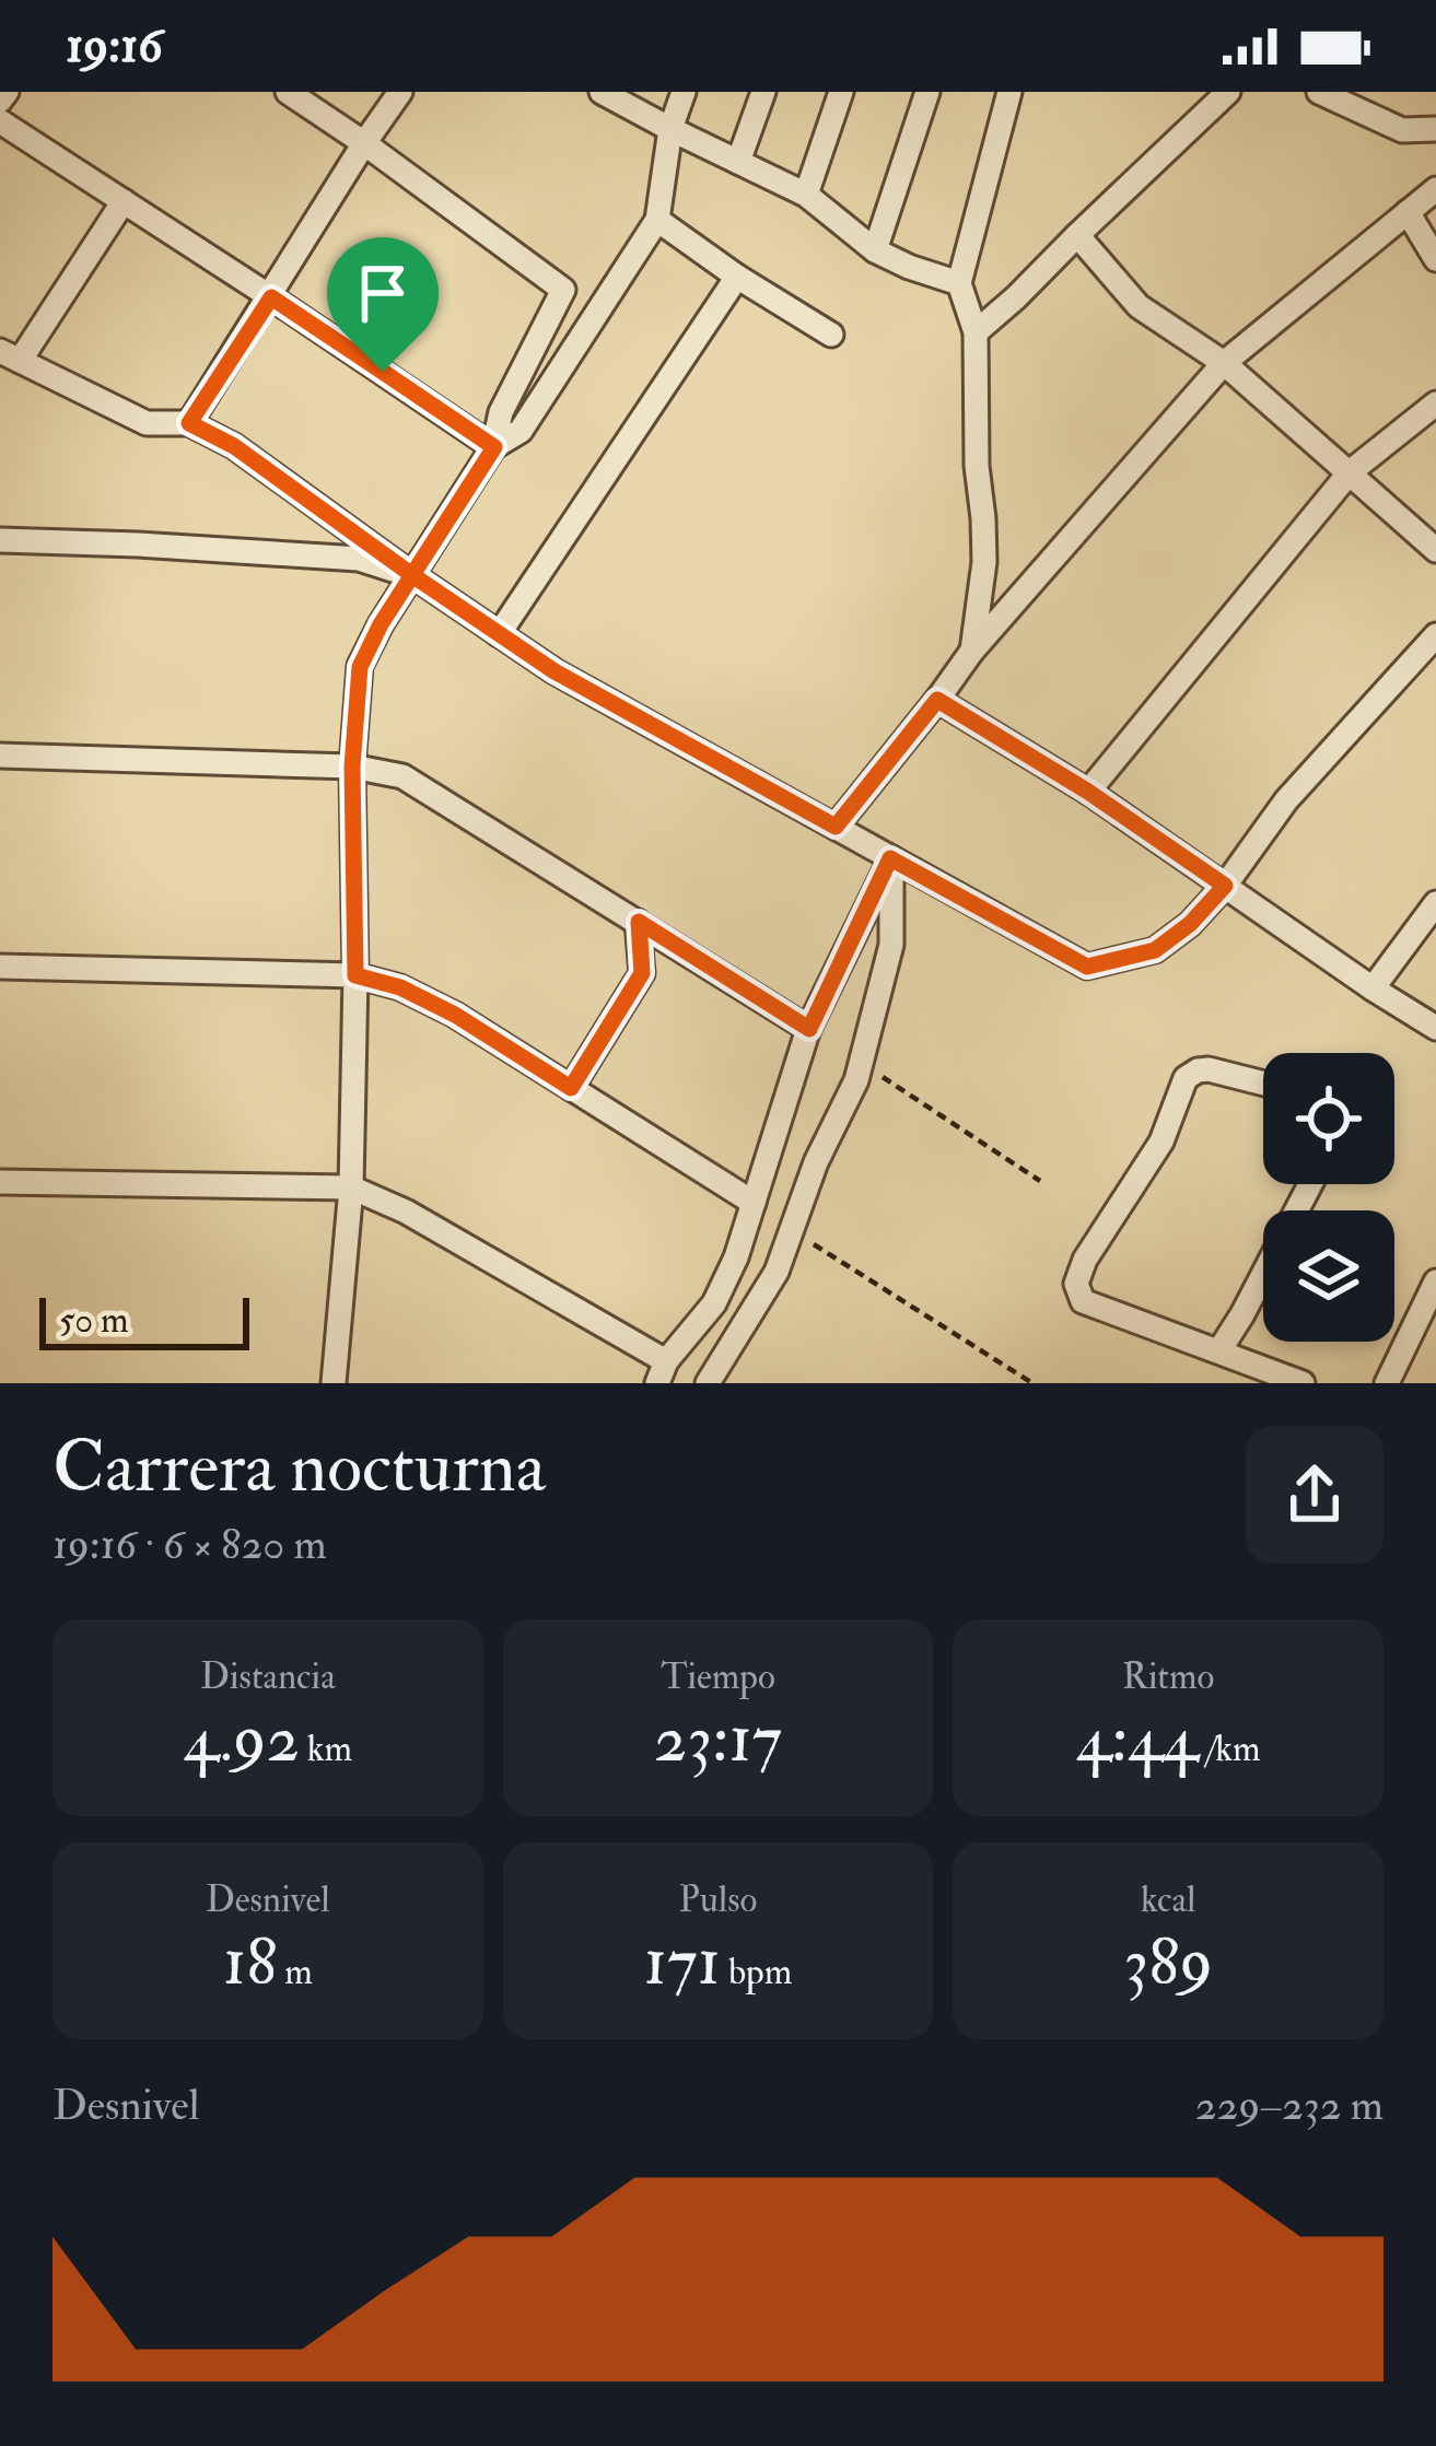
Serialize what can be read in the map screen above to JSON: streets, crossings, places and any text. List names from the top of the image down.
{
  "scale_bar": "50 m",
  "page": {
    "status": "19:16",
    "scale": "50 m",
    "heading": ["Carrera nocturna", "19:16 · 6 × 820 m"],
    "stats": [
      ["Distancia", "4.92 km"],
      ["Tiempo", "23:17"],
      ["Ritmo", "4:44 /km"],
      ["Desnivel", "18 m"],
      ["Pulso", "171 bpm"],
      ["kcal", "389"]
    ],
    "chart": ["Desnivel", "229–232 m"]
  }
}
